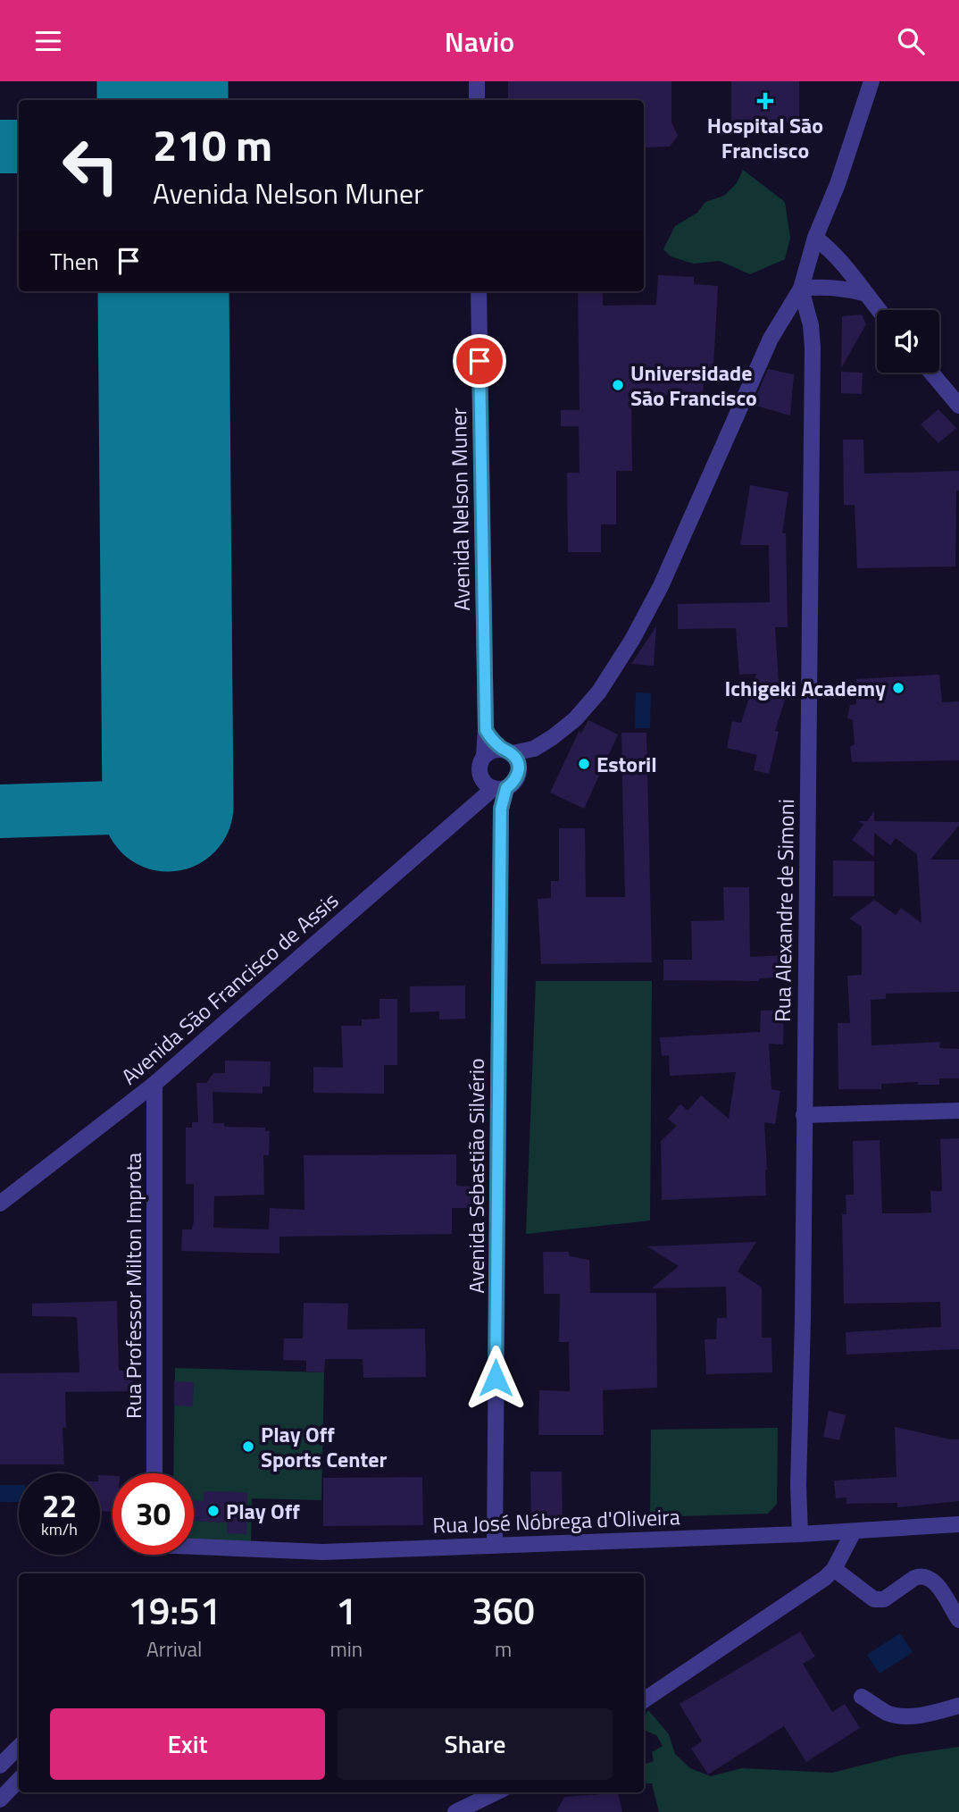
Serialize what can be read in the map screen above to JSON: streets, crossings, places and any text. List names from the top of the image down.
{
  "streets": {
    "street": [
      "Avenida Nelson Muner",
      "Rua Alexandre de Simoni",
      "Avenida São Francisco de Assis",
      "Avenida Sebastião Silvério",
      "Rua Professor Milton Improta",
      "Rua José Nóbrega d'Oliveira"
    ]
  },
  "crossings": [
    ["Avenida Nelson Muner", "Avenida São Francisco de Assis"],
    ["Avenida Nelson Muner", "Avenida Sebastião Silvério"],
    ["Rua Alexandre de Simoni", "Rua José Nóbrega d'Oliveira"],
    ["Avenida São Francisco de Assis", "Avenida Sebastião Silvério"],
    ["Avenida São Francisco de Assis", "Rua Professor Milton Improta"],
    ["Avenida Sebastião Silvério", "Rua José Nóbrega d'Oliveira"]
  ],
  "places": {
    "health": ["Hospital São Francisco"],
    "other": [
      "Universidade São Francisco",
      "Ichigeki Academy",
      "Estoril",
      "Play Off Sports Center",
      "Play Off"
    ]
  },
  "page": {
    "header": "Navio",
    "turn": ["210 m", "Avenida Nelson Muner"],
    "then": "Then",
    "speed": "22 km/h",
    "limit": "30",
    "eta": [
      "19:51",
      "Arrival",
      "1",
      "min",
      "360",
      "m"
    ],
    "buttons": ["Exit", "Share"]
  }
}
